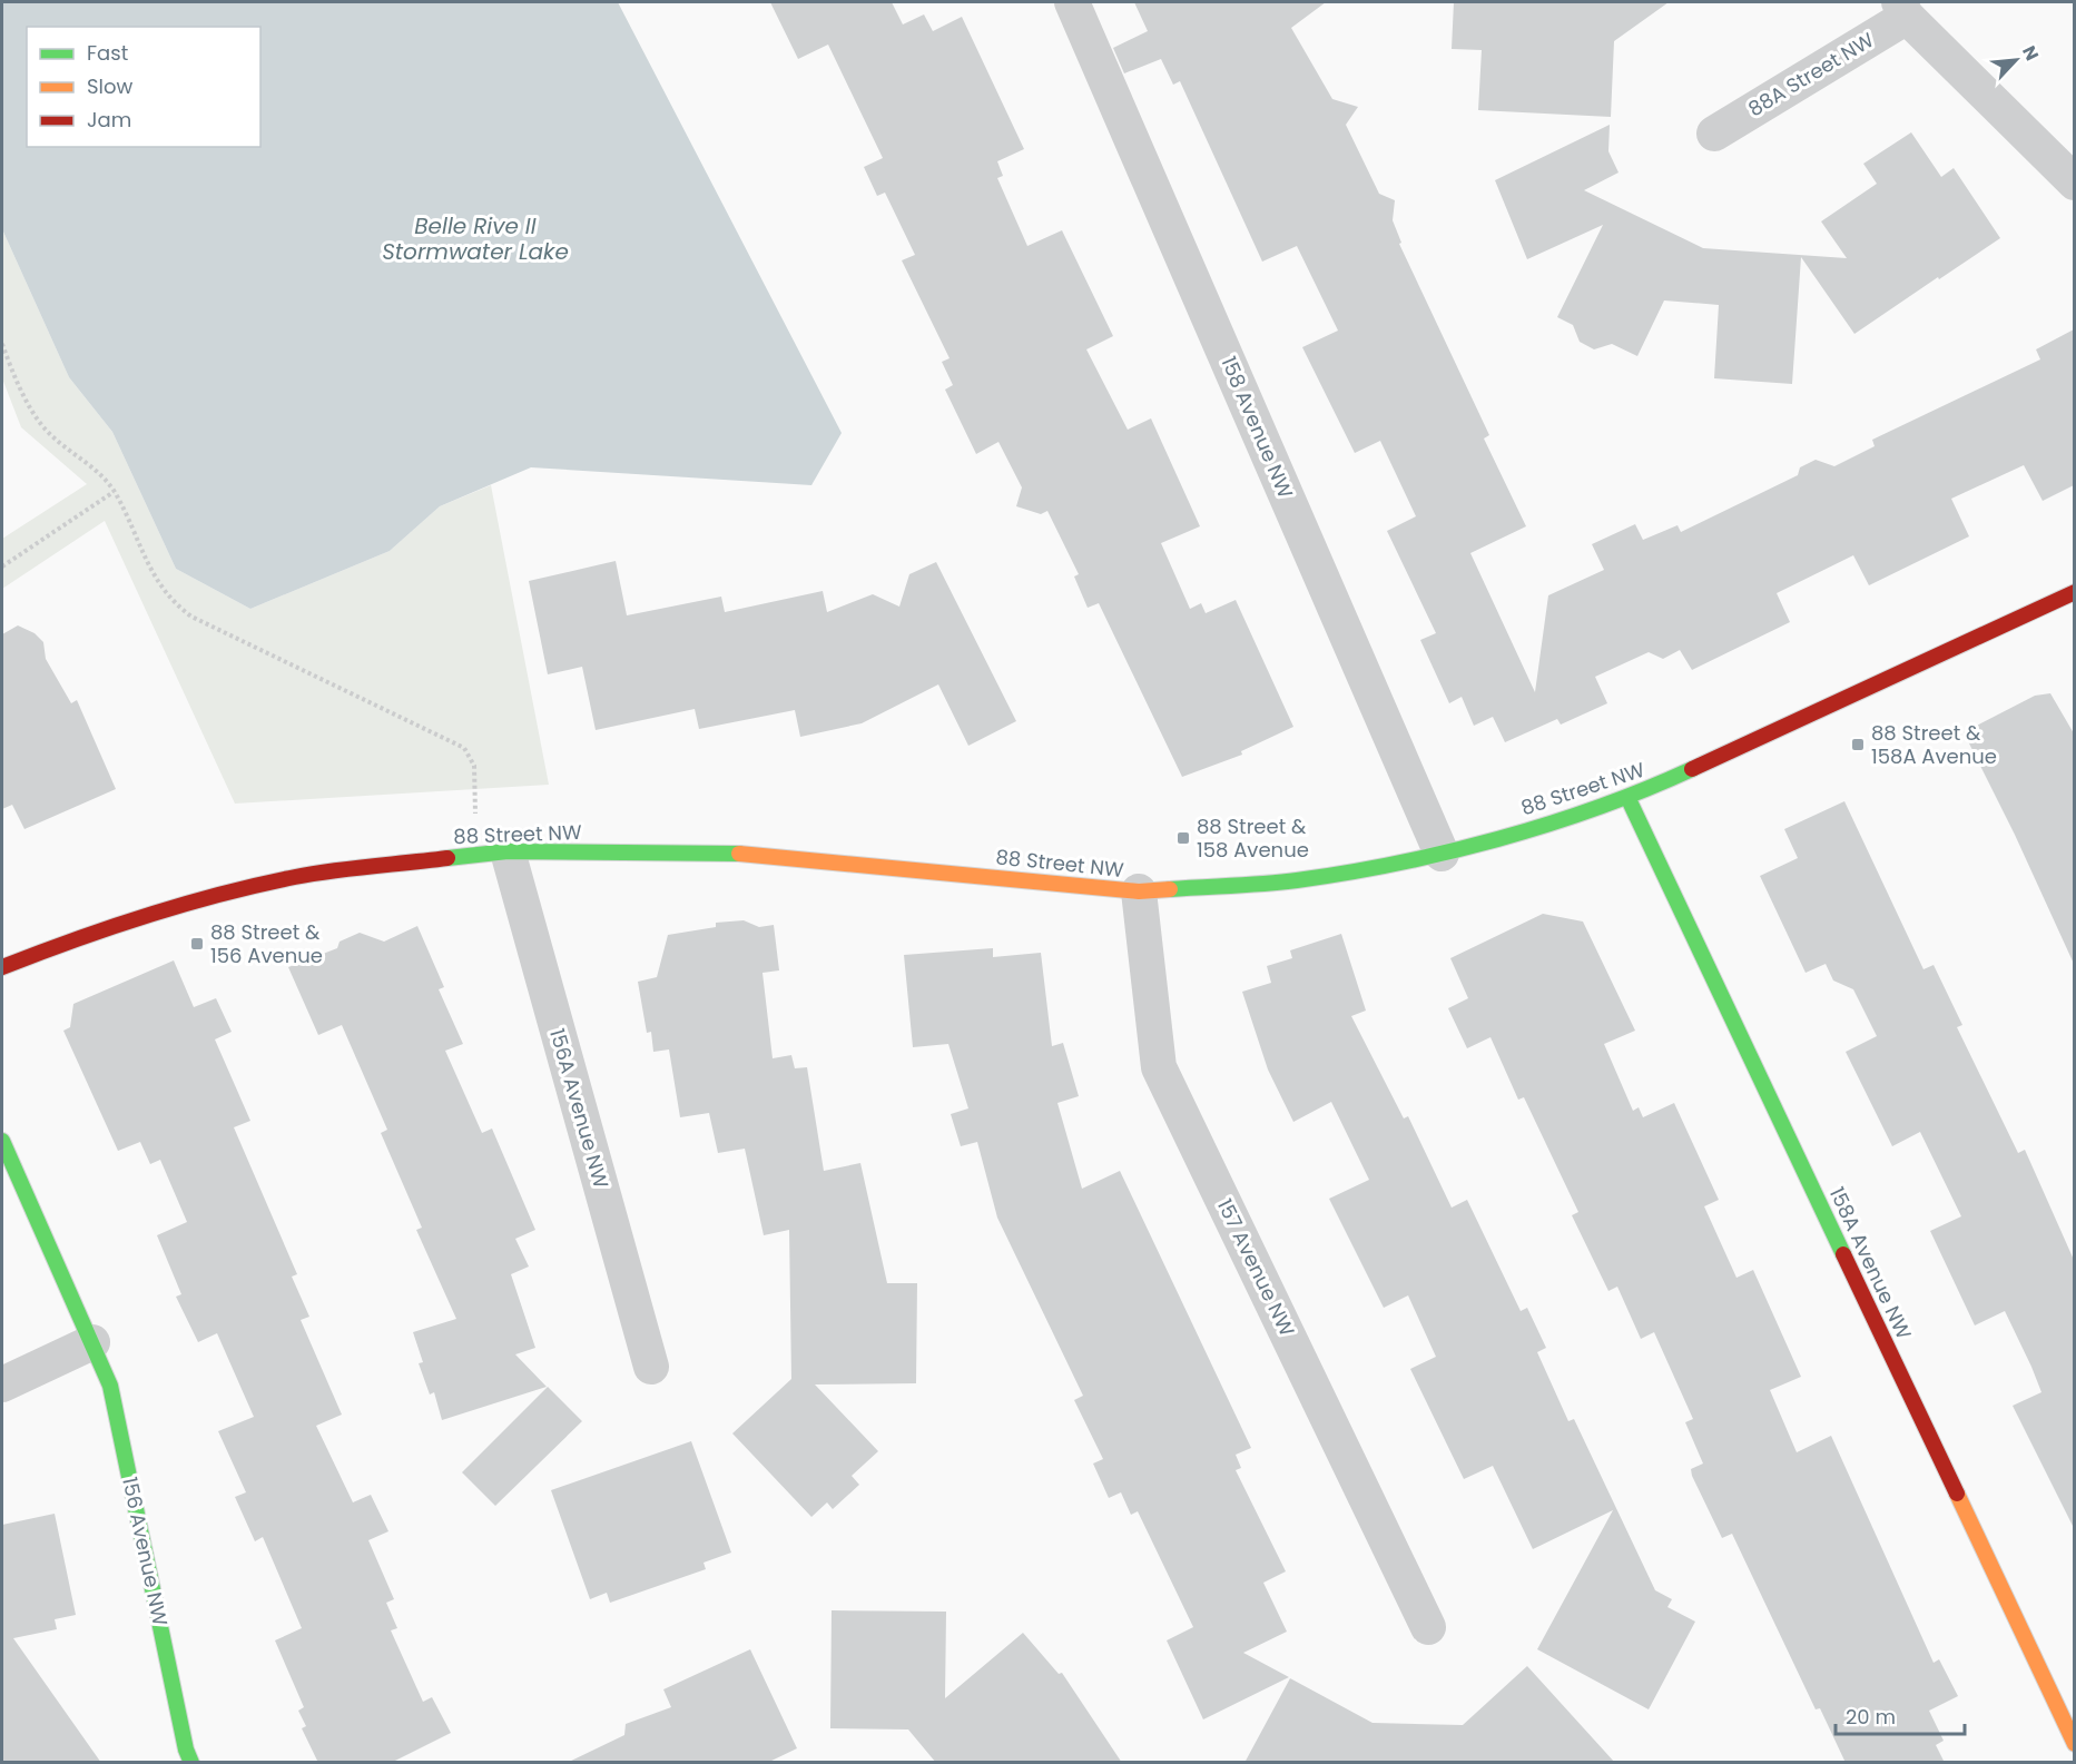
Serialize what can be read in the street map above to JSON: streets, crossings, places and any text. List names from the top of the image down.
{
  "streets": {
    "street": [
      "88A Street NW",
      "158 Avenue NW",
      "88 Street NW",
      "156A Avenue NW",
      "158A Avenue NW",
      "157 Avenue NW",
      "156 Avenue NW"
    ]
  },
  "crossings": [
    ["158 Avenue NW", "88 Street NW"],
    ["88 Street NW", "156A Avenue NW"],
    ["88 Street NW", "158A Avenue NW"],
    ["88 Street NW", "157 Avenue NW"]
  ],
  "water": ["Belle Rive II Stormwater Lake"],
  "places": {
    "transit": ["88 Street & 158A Avenue", "88 Street & 158 Avenue", "88 Street & 156 Avenue"]
  },
  "legend": ["Fast", "Slow", "Jam"],
  "scale_bar": "20 m",
  "north": "top right"
}
